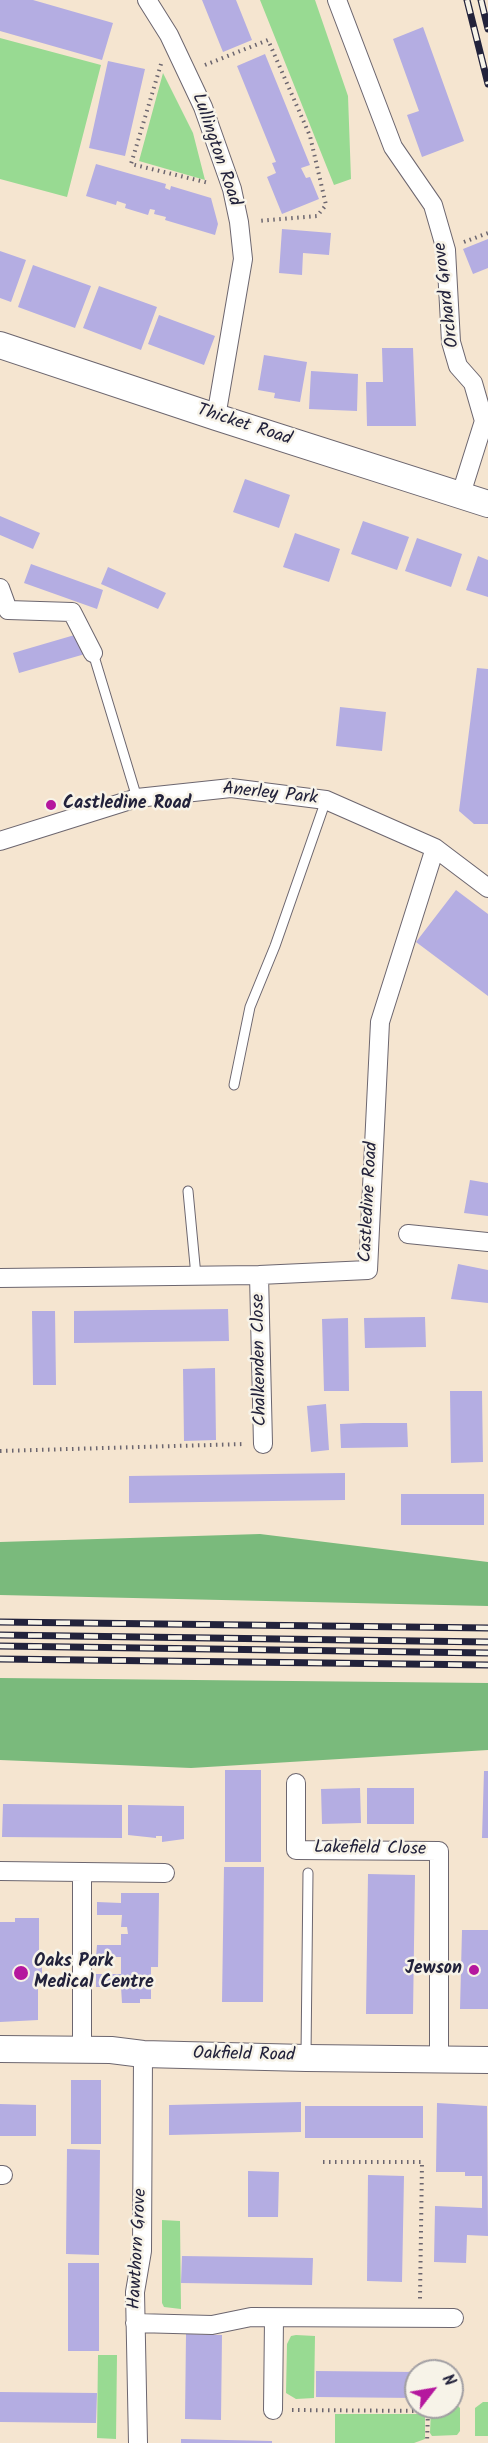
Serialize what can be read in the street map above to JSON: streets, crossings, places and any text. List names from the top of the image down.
{
  "streets": {
    "street": [
      "Lullington Road",
      "Orchard Grove",
      "Thicket Road",
      "Anerley Park",
      "Castledine Road",
      "Chalkenden Close",
      "Lakefield Close",
      "Oakfield Road",
      "Hawthorn Grove"
    ]
  },
  "crossings": [
    ["Lullington Road", "Thicket Road"],
    ["Orchard Grove", "Thicket Road"],
    ["Anerley Park", "Castledine Road"],
    ["Castledine Road", "Chalkenden Close"],
    ["Lakefield Close", "Oakfield Road"],
    ["Oakfield Road", "Hawthorn Grove"]
  ],
  "places": ["Castledine Road", "Jewson", "Oaks Park Medical Centre"],
  "north": "top right"
}
